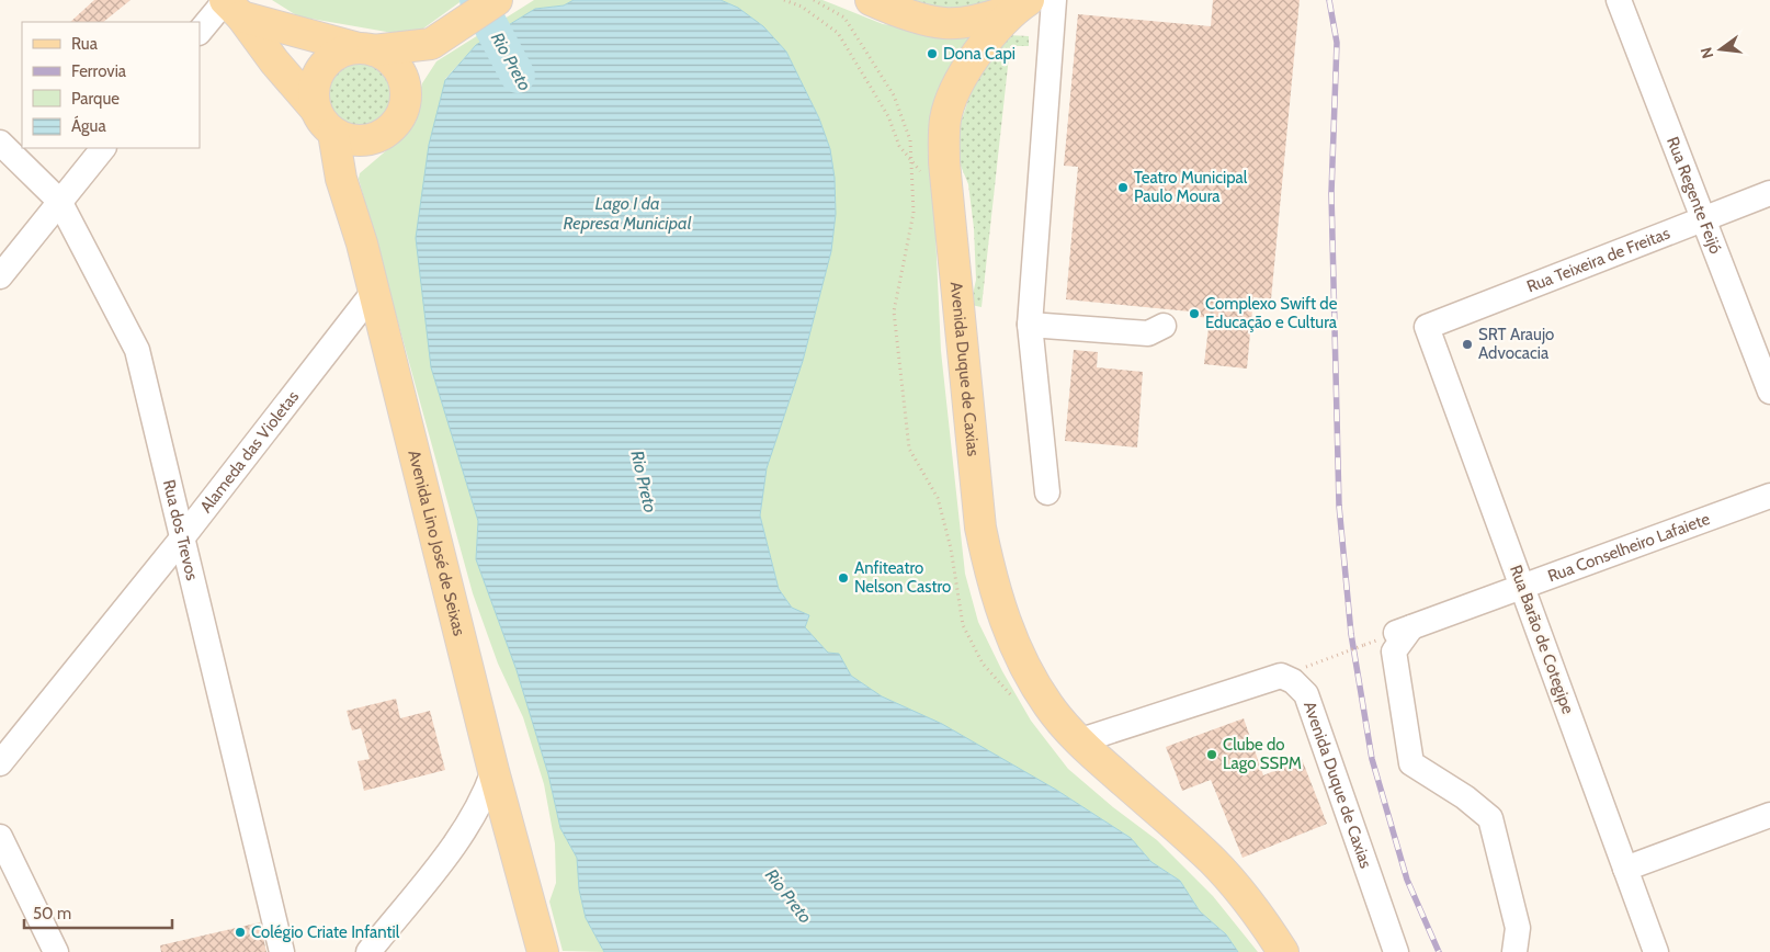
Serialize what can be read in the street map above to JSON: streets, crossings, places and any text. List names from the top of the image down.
{
  "streets": {
    "main road": ["Avenida Duque de Caxias", "Avenida Lino José de Seixas"],
    "street": [
      "Rua Regente Feijó",
      "Rua Teixeira de Freitas",
      "Alameda das Violetas",
      "Rua dos Trevos",
      "Rua Conselheiro Lafaiete",
      "Rua Barão de Cotegipe"
    ]
  },
  "crossings": [
    ["Rua Regente Feijó", "Rua Teixeira de Freitas"],
    ["Rua Teixeira de Freitas", "Rua Barão de Cotegipe"],
    ["Alameda das Violetas", "Rua dos Trevos"],
    ["Alameda das Violetas", "Avenida Lino José de Seixas"],
    ["Rua Conselheiro Lafaiete", "Rua Barão de Cotegipe"]
  ],
  "water": ["Rio Preto", "Lago I da Represa Municipal"],
  "places": [
    "Dona Capi",
    "Teatro Municipal Paulo Moura",
    "Complexo Swift de Educação e Cultura",
    "SRT Araujo Advocacia",
    "Anfiteatro Nelson Castro",
    "Clube do Lago SSPM",
    "Colégio Criate Infantil"
  ],
  "legend": [
    "Rua",
    "Ferrovia",
    "Parque",
    "Água"
  ],
  "scale_bar": "50 m",
  "north": "left"
}
